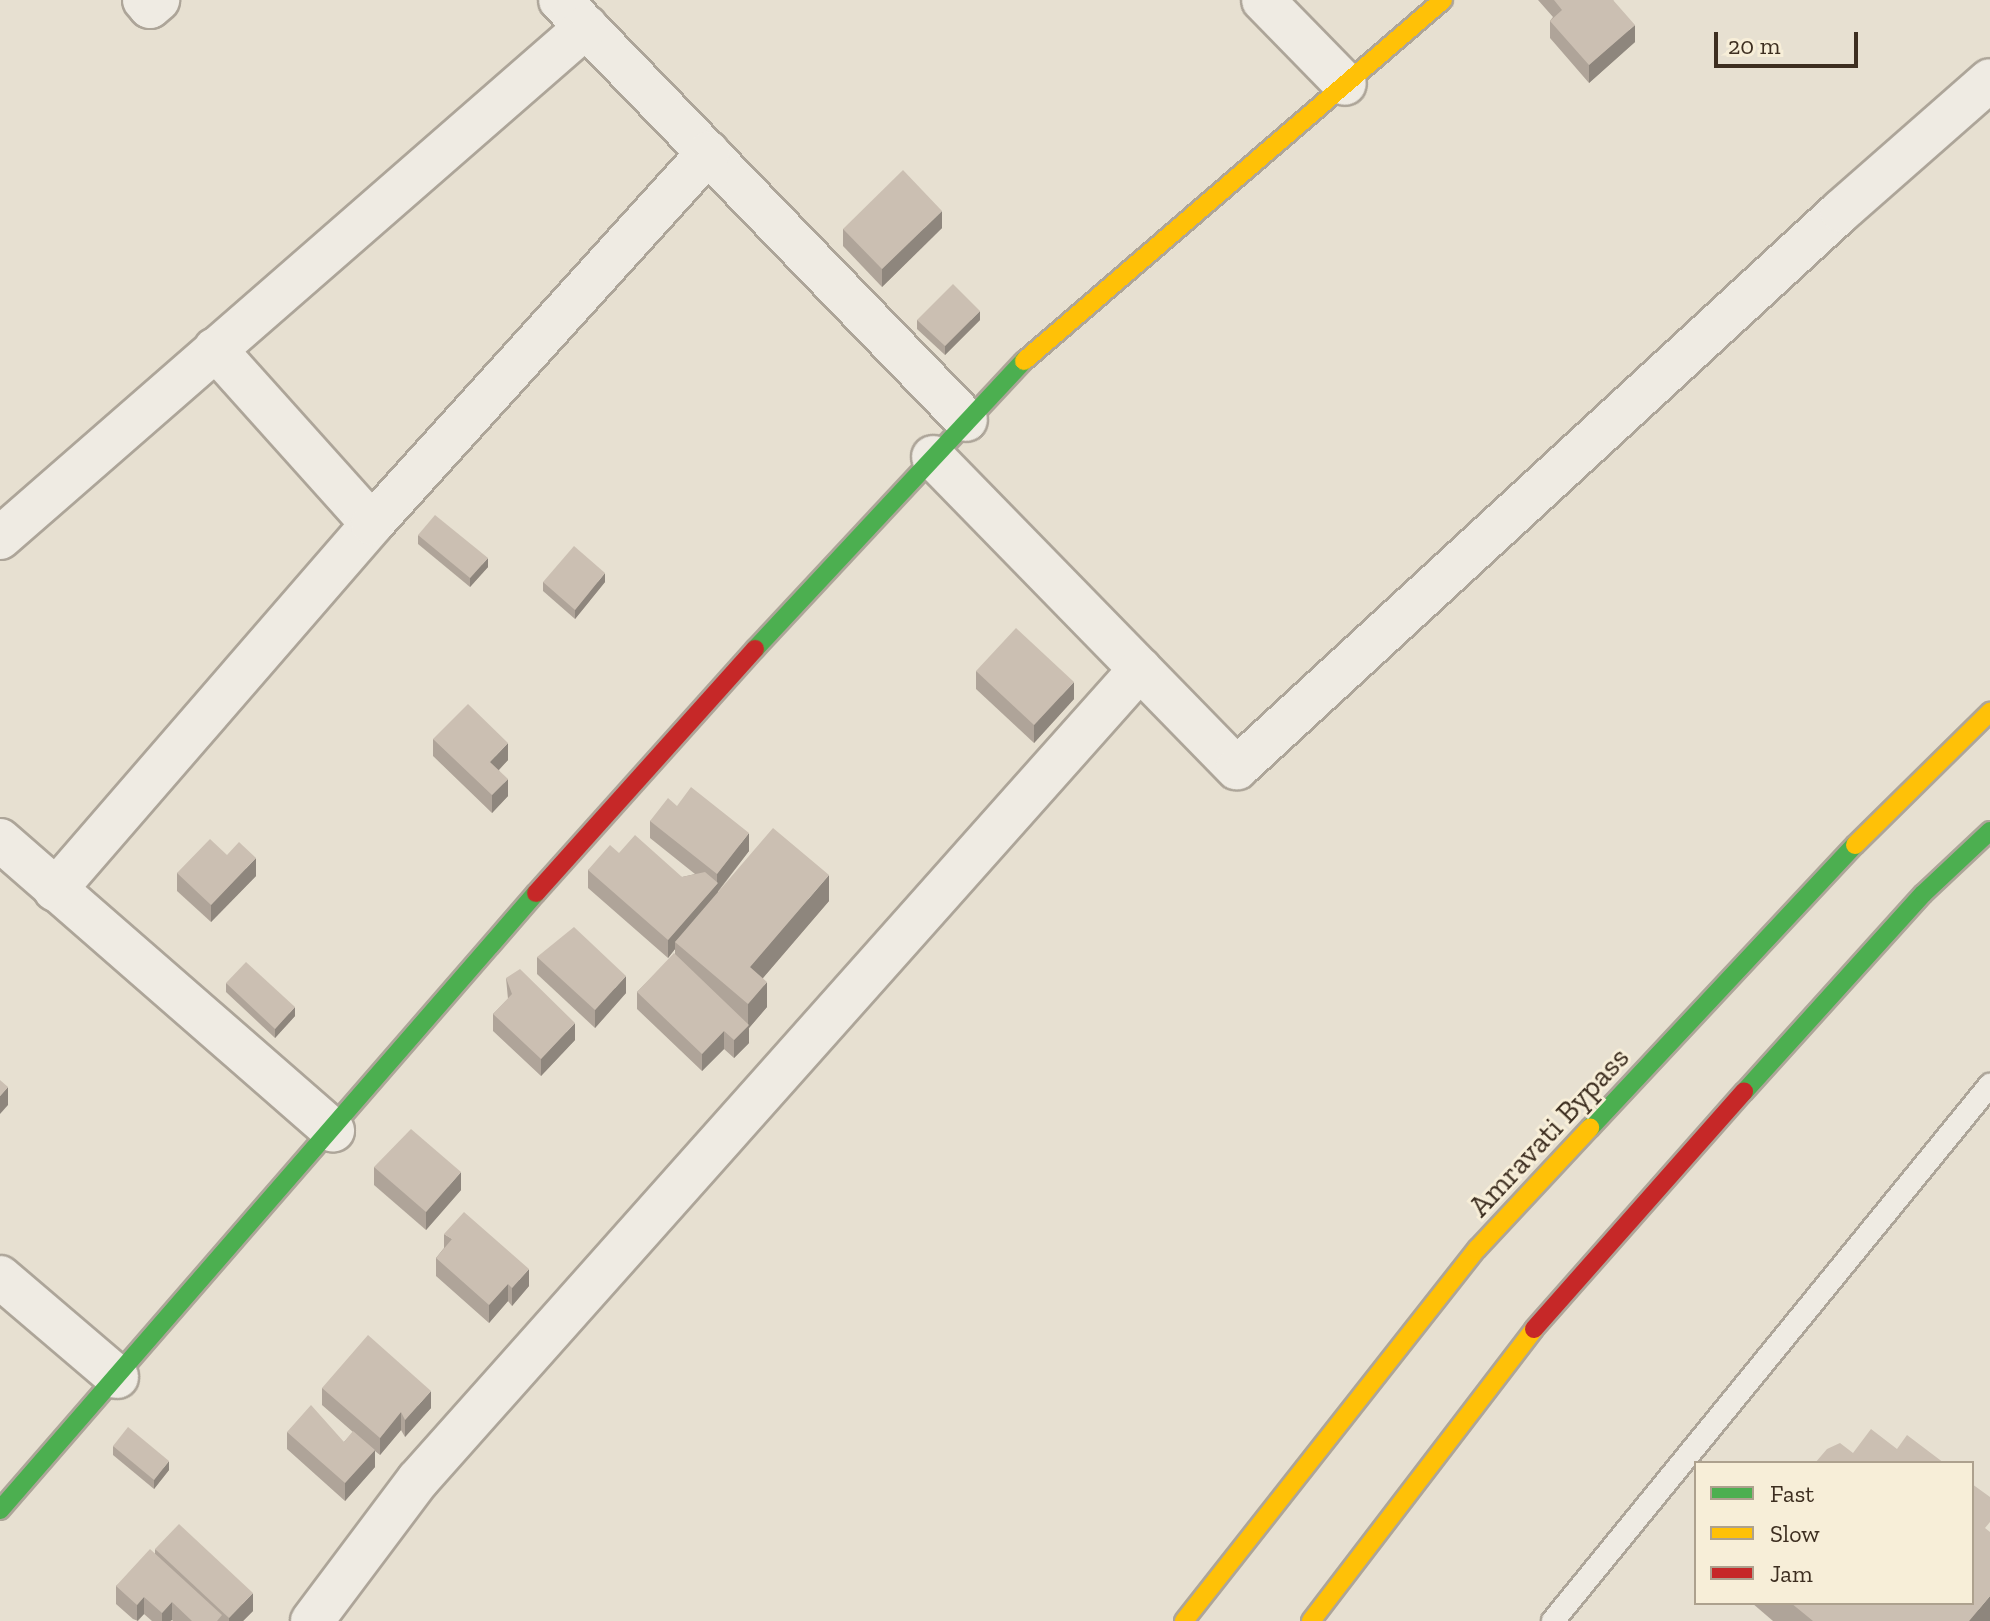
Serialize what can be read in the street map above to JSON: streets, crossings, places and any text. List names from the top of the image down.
{
  "streets": {
    "main road": ["Amravati Bypass"]
  },
  "legend": ["Fast", "Slow", "Jam"],
  "scale_bar": "20 m"
}
